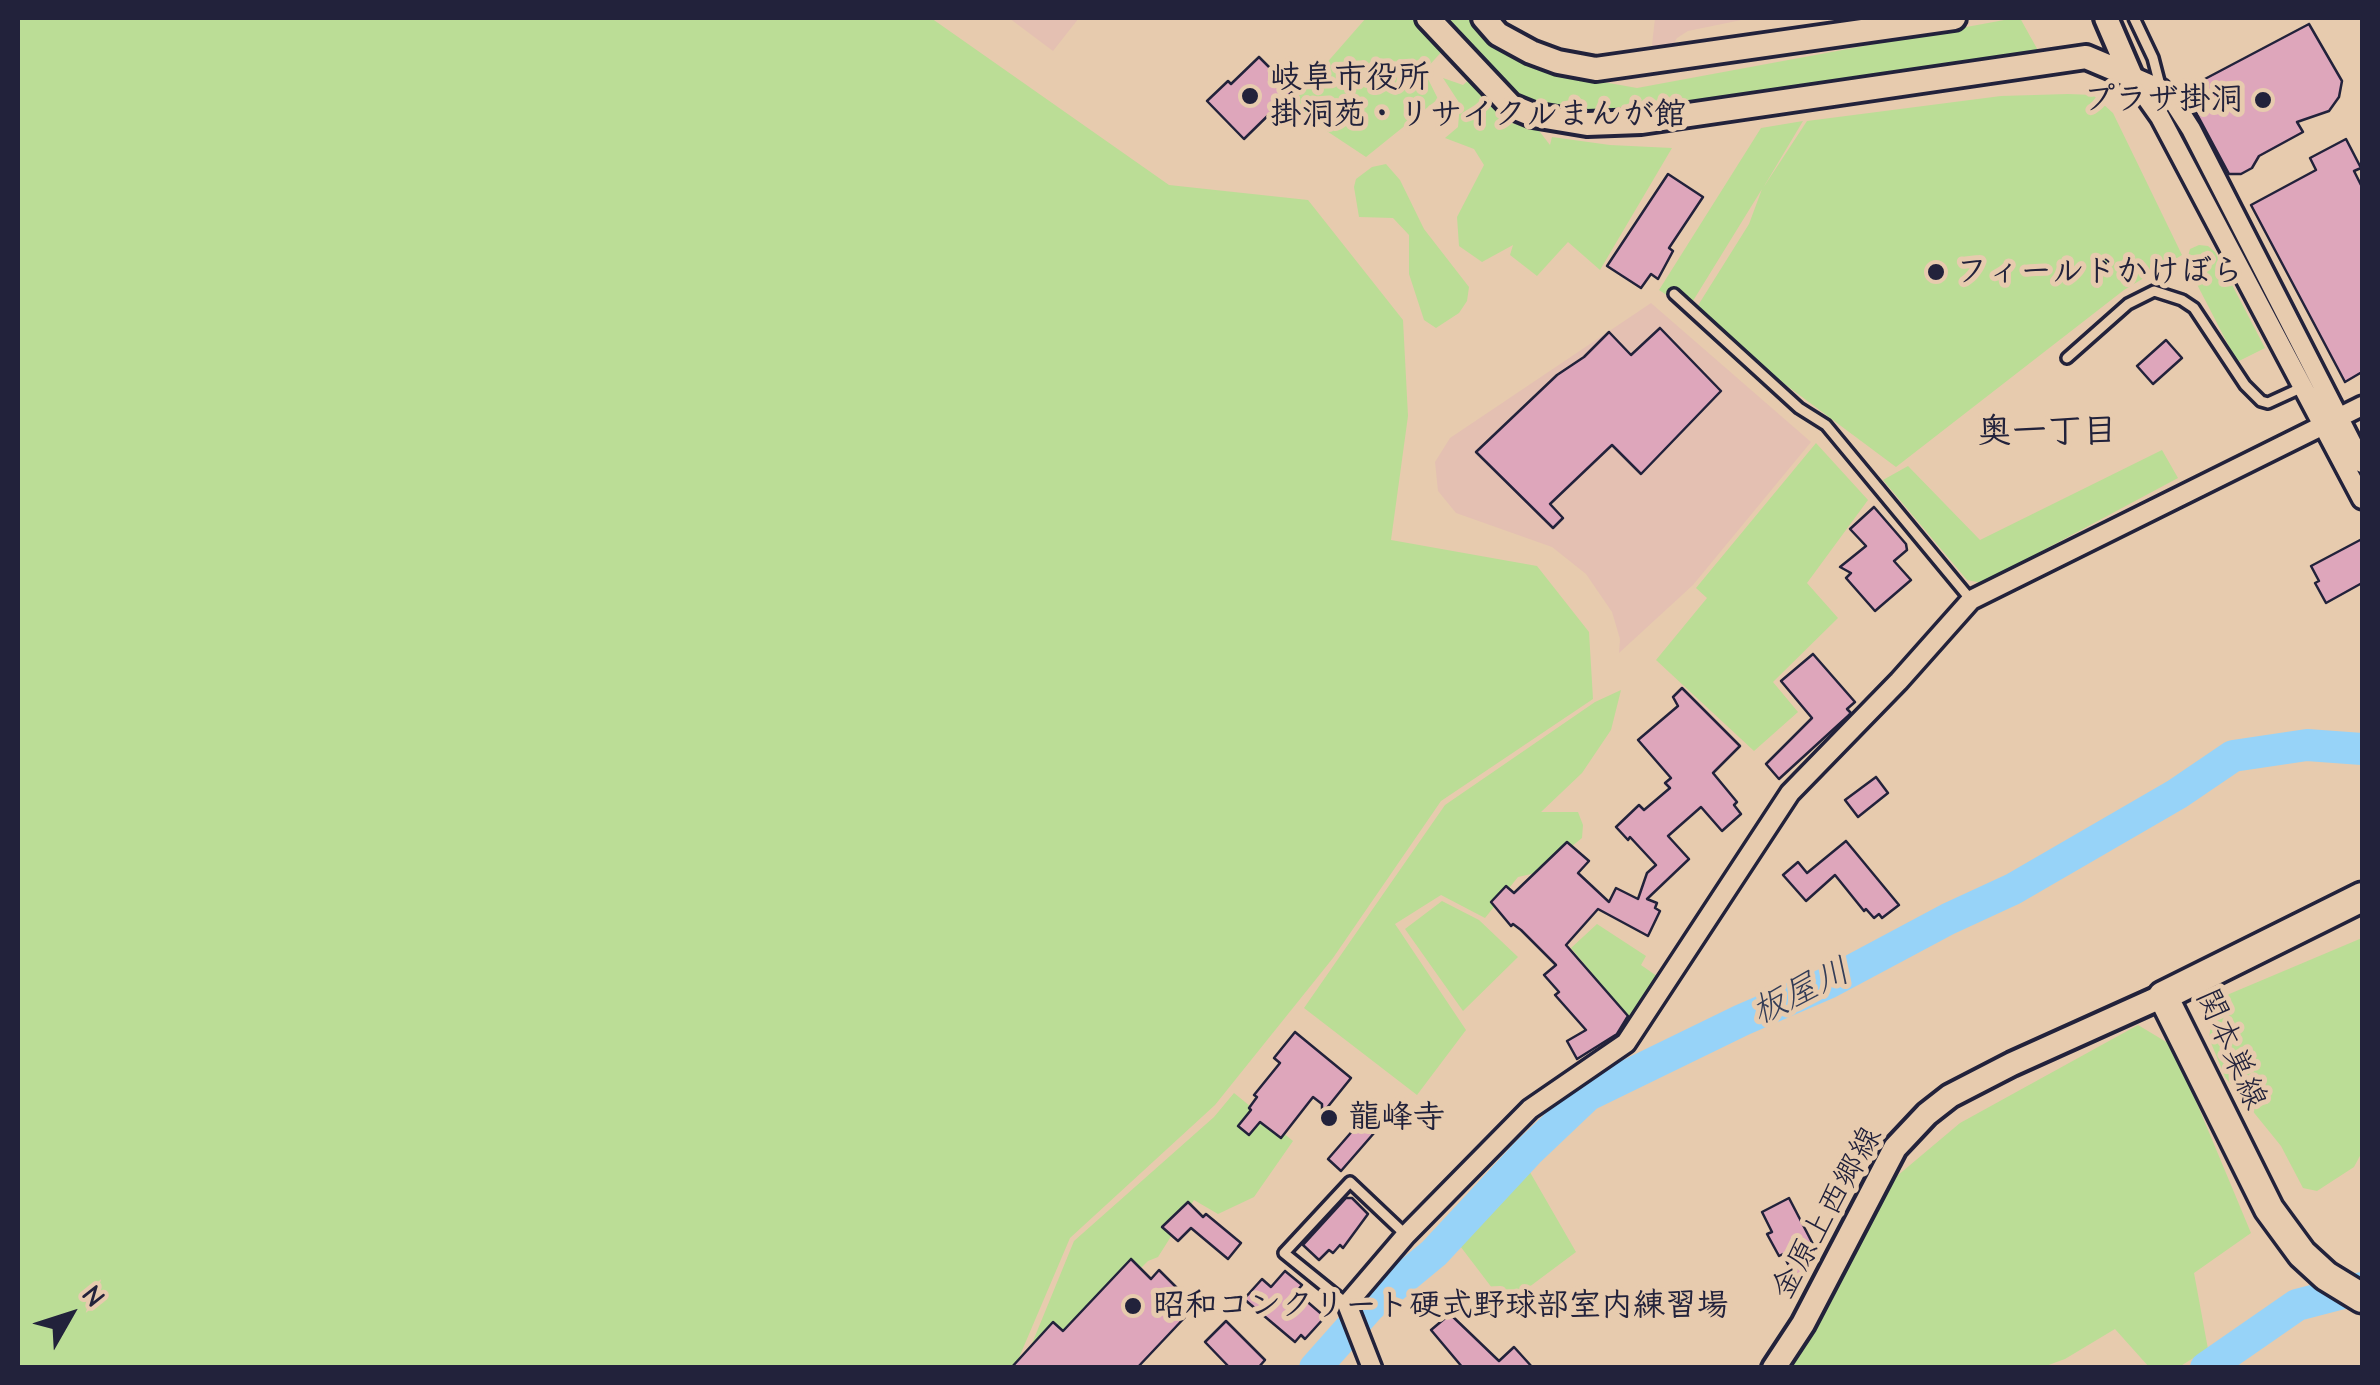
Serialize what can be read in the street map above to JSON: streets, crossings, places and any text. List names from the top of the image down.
{
  "streets": {
    "main road": ["関本巣線"],
    "street": ["金原上西郷線"]
  },
  "crossings": [
    ["関本巣線", "金原上西郷線"]
  ],
  "districts": ["奥一丁目"],
  "water": ["板屋川"],
  "places": [
    "岐阜市役所 掛洞苑・リサイクルまんが館",
    "プラザ掛洞",
    "フィールドかけぼら",
    "龍峰寺",
    "昭和コンクリート硬式野球部室内練習場"
  ],
  "north": "top right"
}
